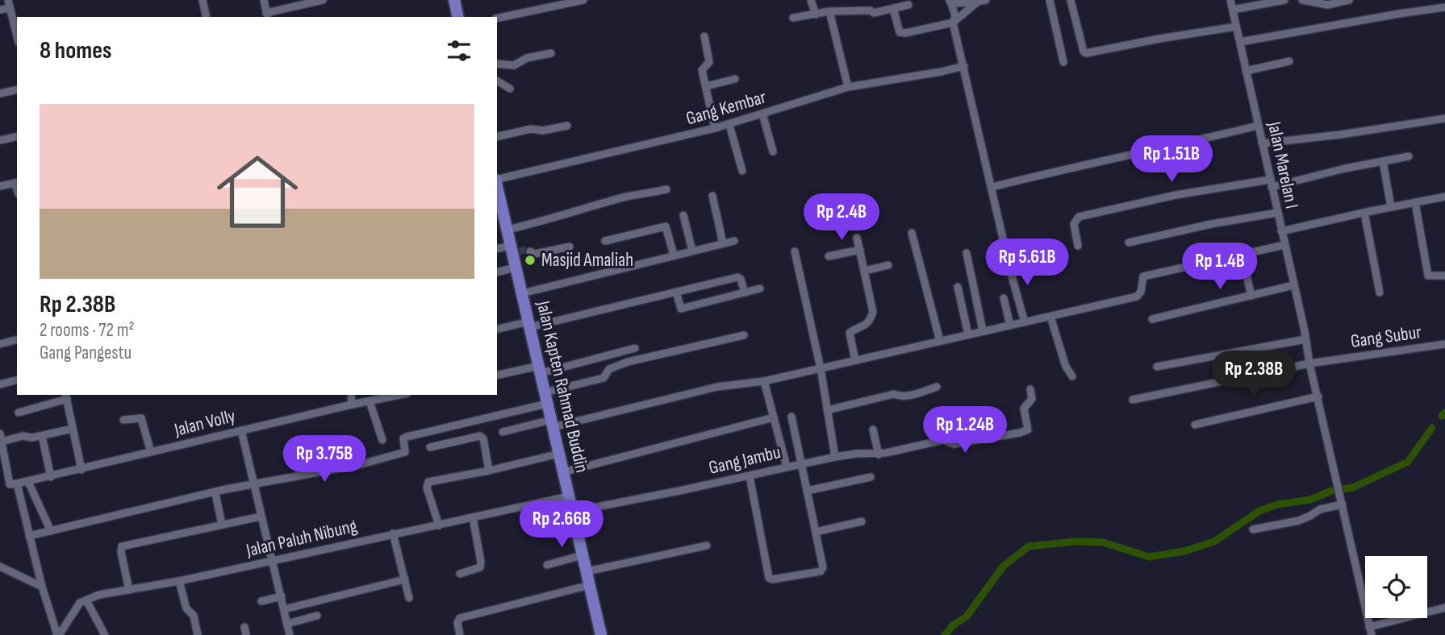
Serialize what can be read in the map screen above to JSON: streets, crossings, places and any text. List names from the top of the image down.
{
  "streets": {
    "main road": ["Jalan Kapten Rahmad Buddin"],
    "street": [
      "Gang Kembar",
      "Jalan Marelan I",
      "Gang Subur",
      "Jalan Volly",
      "Gang Jambu",
      "Jalan Paluh Nibung"
    ]
  },
  "crossings": [
    ["Jalan Marelan I", "Gang Subur"],
    ["Jalan Kapten Rahmad Buddin", "Gang Jambu"],
    ["Jalan Kapten Rahmad Buddin", "Jalan Paluh Nibung"]
  ],
  "places": ["Masjid Amaliah"],
  "page": {
    "heading": "8 homes",
    "list": [
      {
        "name": "Rp 2.38B",
        "note": "2 rooms · 72 m² · Gang Pangestu"
      }
    ],
    "price": [
      "Rp 1.51B",
      "Rp 2.4B",
      "Rp 5.61B",
      "Rp 1.4B",
      "Rp 2.38B",
      "Rp 1.24B",
      "Rp 3.75B",
      "Rp 2.66B"
    ]
  }
}
